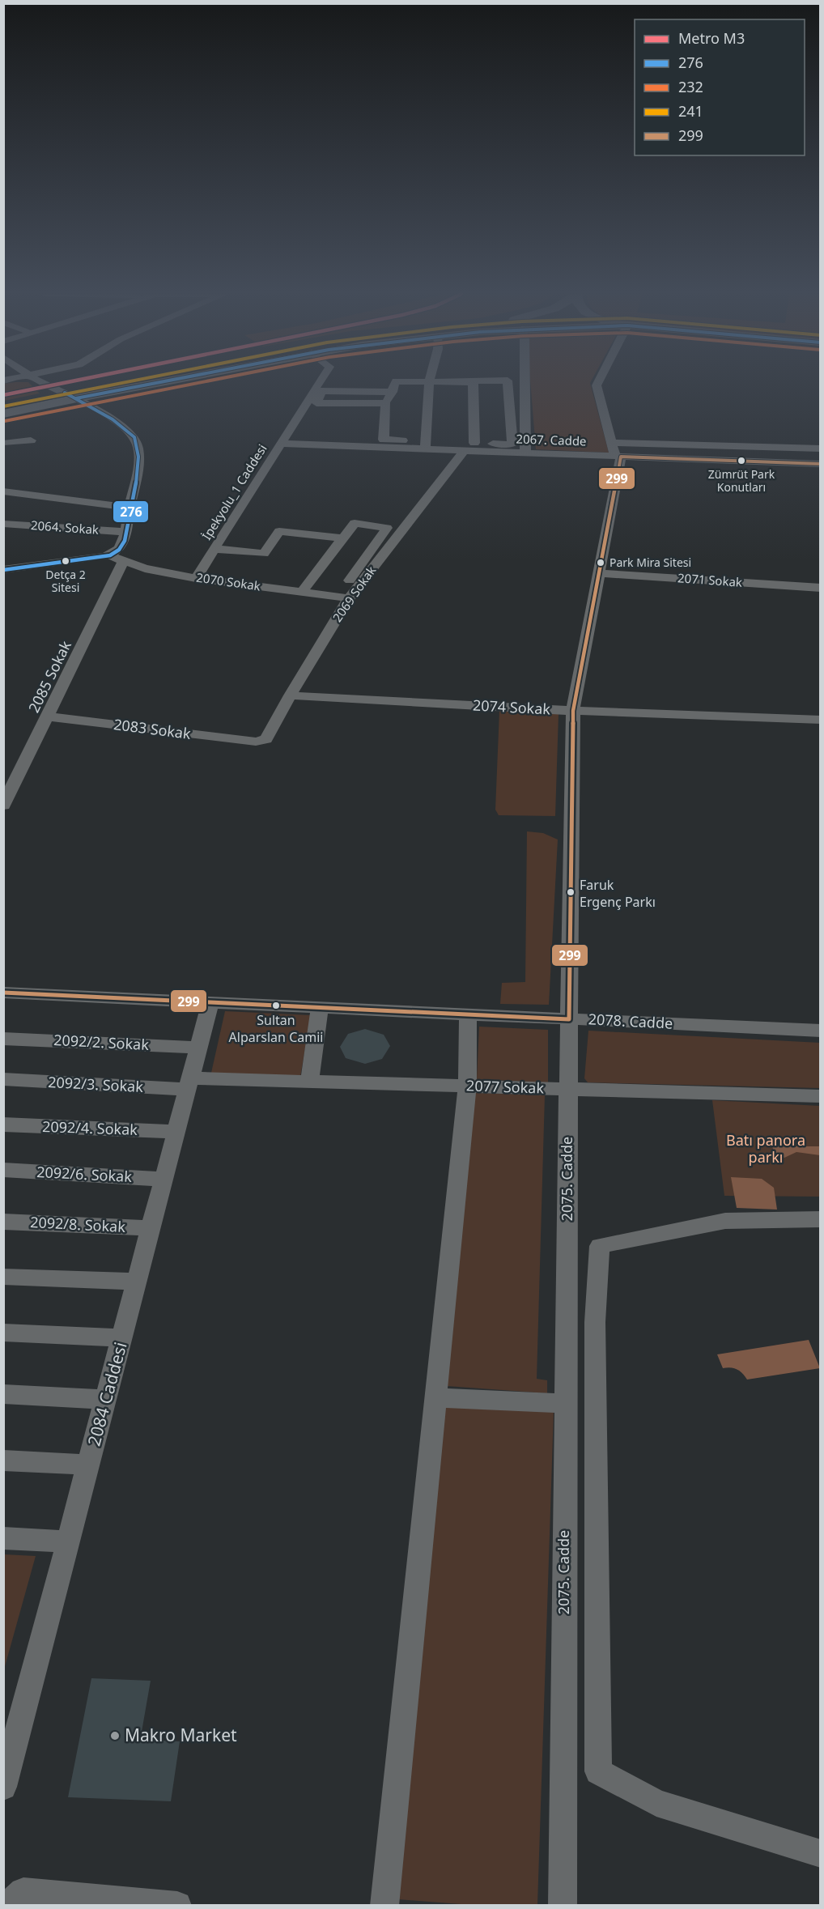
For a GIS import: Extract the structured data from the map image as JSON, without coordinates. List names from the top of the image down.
{
  "streets": {
    "street": [
      "2067. Cadde",
      "İpekyolu_1 Caddesi",
      "2064. Sokak",
      "2071 Sokak",
      "2070 Sokak",
      "2069 Sokak",
      "2085 Sokak",
      "2074 Sokak",
      "2083 Sokak",
      "2078. Cadde",
      "2092/2. Sokak",
      "2092/3. Sokak",
      "2077 Sokak",
      "2092/4. Sokak",
      "2092/6. Sokak",
      "2075. Cadde",
      "2092/8. Sokak",
      "2084 Caddesi"
    ]
  },
  "crossings": [
    ["2067. Cadde", "İpekyolu_1 Caddesi"],
    ["2067. Cadde", "2069 Sokak"],
    ["2067. Cadde", "2075. Cadde"],
    ["İpekyolu_1 Caddesi", "2070 Sokak"],
    ["2071 Sokak", "2075. Cadde"],
    ["2070 Sokak", "2069 Sokak"],
    ["2070 Sokak", "2085 Sokak"],
    ["2069 Sokak", "2074 Sokak"],
    ["2069 Sokak", "2083 Sokak"],
    ["2085 Sokak", "2083 Sokak"],
    ["2074 Sokak", "2075. Cadde"],
    ["2078. Cadde", "2075. Cadde"],
    ["2078. Cadde", "2084 Caddesi"],
    ["2092/2. Sokak", "2084 Caddesi"],
    ["2092/3. Sokak", "2077 Sokak"],
    ["2092/3. Sokak", "2084 Caddesi"],
    ["2077 Sokak", "2075. Cadde"],
    ["2077 Sokak", "2084 Caddesi"],
    ["2092/4. Sokak", "2084 Caddesi"],
    ["2092/6. Sokak", "2084 Caddesi"],
    ["2092/8. Sokak", "2084 Caddesi"]
  ],
  "parks": ["Batı panora parkı"],
  "places": [
    "Zümrüt Park Konutları",
    "Detça 2 Sitesi",
    "Park Mira Sitesi",
    "Faruk Ergenç Parkı",
    "Sultan Alparslan Camii",
    "Makro Market"
  ],
  "lines": [
    "metro line M3",
    "transit line 276",
    "transit line 232",
    "transit line 241",
    "transit line 299"
  ],
  "legend": [
    "Metro M3",
    "276",
    "232",
    "241",
    "299"
  ]
}
